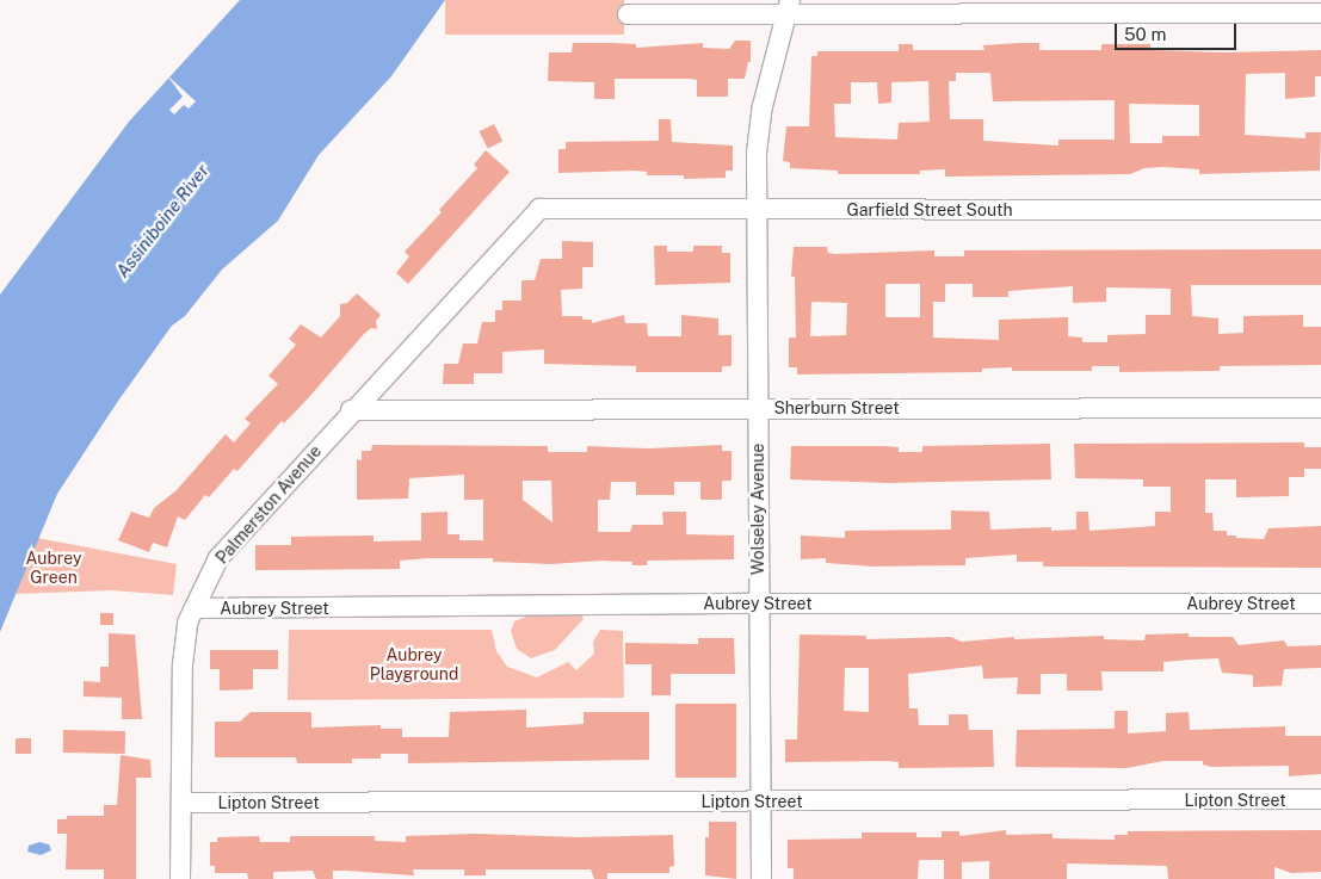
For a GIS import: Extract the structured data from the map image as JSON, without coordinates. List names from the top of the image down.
{
  "streets": {
    "street": [
      "Garfield Street South",
      "Sherburn Street",
      "Palmerston Avenue",
      "Wolseley Avenue",
      "Aubrey Street",
      "Lipton Street"
    ]
  },
  "crossings": [
    ["Garfield Street South", "Palmerston Avenue"],
    ["Garfield Street South", "Wolseley Avenue"],
    ["Sherburn Street", "Palmerston Avenue"],
    ["Sherburn Street", "Wolseley Avenue"],
    ["Palmerston Avenue", "Aubrey Street"],
    ["Palmerston Avenue", "Lipton Street"],
    ["Wolseley Avenue", "Aubrey Street"],
    ["Wolseley Avenue", "Lipton Street"]
  ],
  "water": ["Assiniboine River"],
  "parks": ["Aubrey Green", "Aubrey Playground"],
  "scale_bar": "50 m"
}
